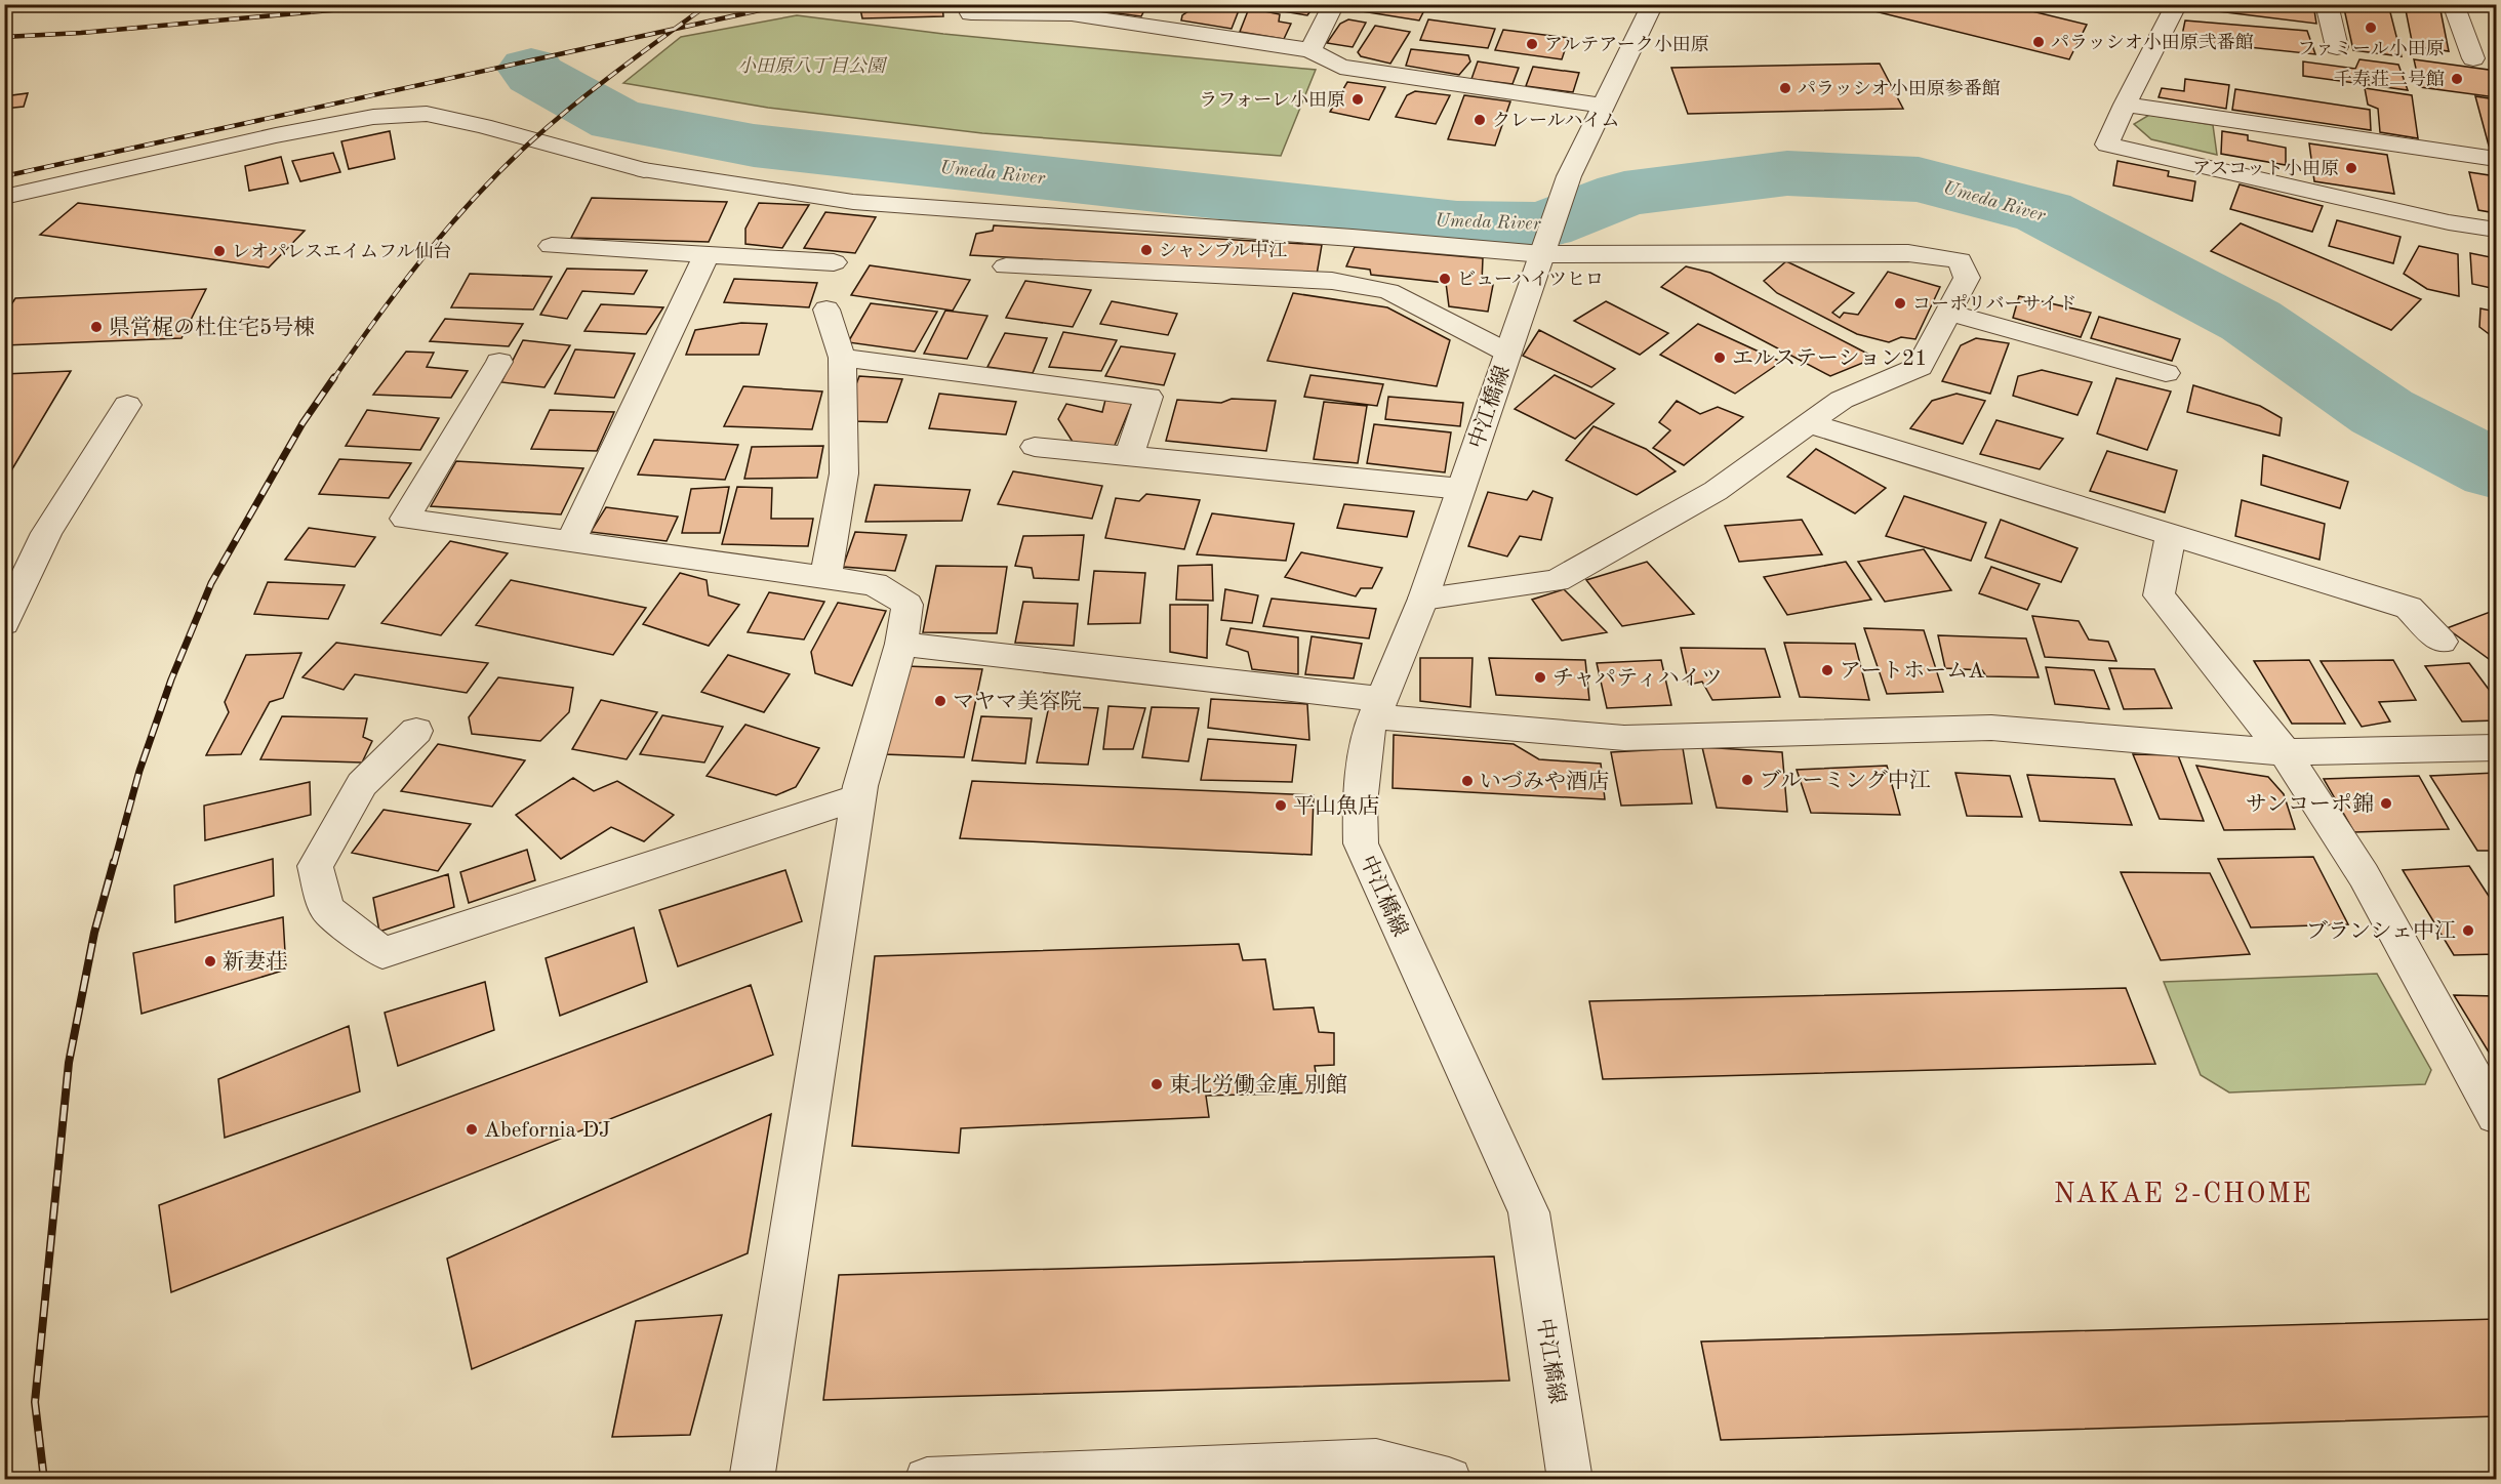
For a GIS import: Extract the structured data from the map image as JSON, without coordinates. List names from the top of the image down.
{
  "streets": {
    "street": ["中江橋線"]
  },
  "districts": ["NAKAE 2-CHOME"],
  "water": ["Umeda River"],
  "parks": ["小田原八丁目公園"],
  "places": [
    "ファミール小田原",
    "パラッシオ小田原弐番館",
    "アルテアーク小田原",
    "千寿荘二号館",
    "パラッシオ小田原参番館",
    "ラフォーレ小田原",
    "クレールハイム",
    "アスコット小田原",
    "シャンブル中江",
    "レオパレスエイムフル仙台",
    "ビューハイツヒロ",
    "コーポリバーサイド",
    "県営梶の杜住宅5号棟",
    "エルステーション21",
    "アートホームA",
    "チャパティハイツ",
    "マヤマ美容院",
    "ブルーミング中江",
    "いづみや酒店",
    "サンコーポ錦",
    "平山魚店",
    "ブランシェ中江",
    "新妻荘",
    "東北労働金庫 別館",
    "Abefornia DJ"
  ]
}
